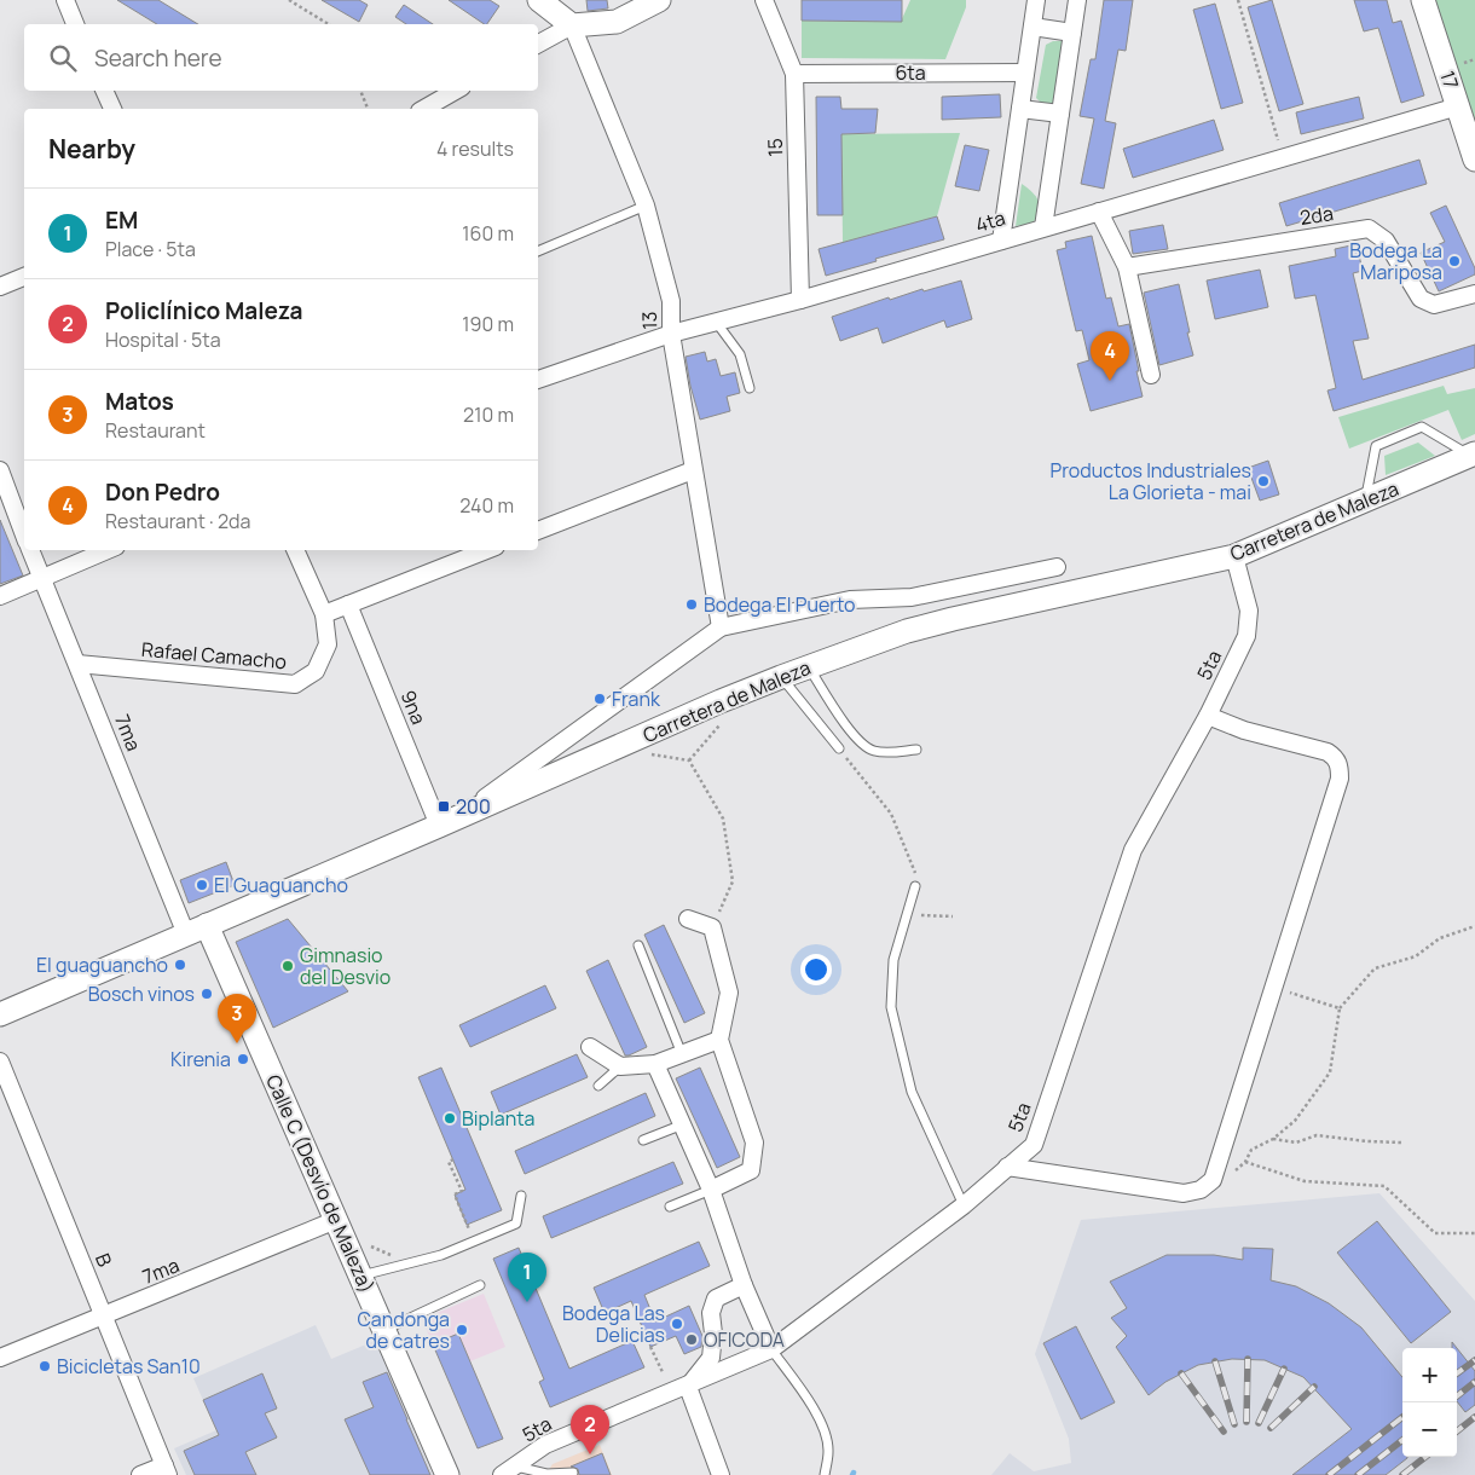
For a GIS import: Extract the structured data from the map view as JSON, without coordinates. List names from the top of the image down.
{
  "streets": {
    "main road": ["17", "Carretera de Maleza", "Calle C (Desvío de Maleza)"],
    "street": [
      "6ta",
      "15",
      "2da",
      "4ta",
      "13",
      "Rafael Camacho",
      "5ta",
      "9na",
      "7ma",
      "B"
    ]
  },
  "crossings": [
    ["6ta", "15"],
    ["17", "4ta"],
    ["15", "4ta"],
    ["4ta", "13"],
    ["Carretera de Maleza", "5ta"],
    ["Carretera de Maleza", "9na"],
    ["Carretera de Maleza", "7ma"],
    ["Carretera de Maleza", "Calle C (Desvío de Maleza)"],
    ["Rafael Camacho", "7ma"],
    ["7ma", "Calle C (Desvío de Maleza)"],
    ["7ma", "B"]
  ],
  "places": {
    "other": [
      "Bodega La Mariposa",
      "Productos Industriales La Glorieta - mai",
      "Bodega El Puerto",
      "Frank",
      "El Guaguancho",
      "El guaguancho",
      "Gimnasio del Desvio",
      "Bosch vinos",
      "Kirenia",
      "Biplanta",
      "Bodega Las Delicias",
      "Candonga de catres",
      "OFICODA",
      "Bicicletas San10"
    ],
    "transit": ["200"]
  },
  "page": {
    "search": "Search here",
    "heading": ["Nearby", "4 results"],
    "list": [
      {
        "mark": "1",
        "name": "EM",
        "note": "Place · 5ta",
        "value": "160 m"
      },
      {
        "mark": "2",
        "name": "Policlínico Maleza",
        "note": "Hospital · 5ta",
        "value": "190 m"
      },
      {
        "mark": "3",
        "name": "Matos",
        "note": "Restaurant",
        "value": "210 m"
      },
      {
        "mark": "4",
        "name": "Don Pedro",
        "note": "Restaurant · 2da",
        "value": "240 m"
      }
    ],
    "pins": [
      "4",
      "3",
      "1",
      "2"
    ],
    "map_buttons": ["+", "−"]
  }
}
